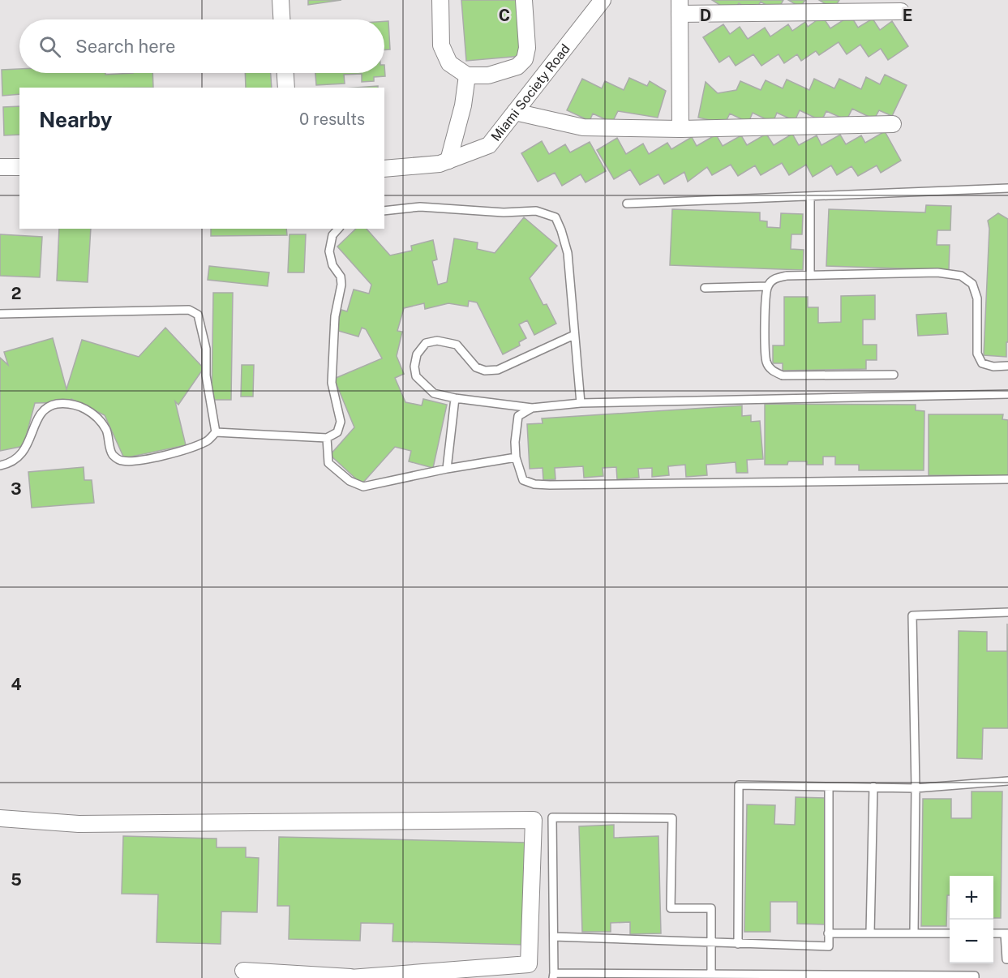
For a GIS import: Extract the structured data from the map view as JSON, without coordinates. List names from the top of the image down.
{
  "streets": {
    "street": ["Miami Society Road"]
  },
  "page": {
    "search": "Search here",
    "heading": ["Nearby", "0 results"],
    "map_buttons": ["+", "−"]
  },
  "grid": {
    "columns": ["C", "D", "E"],
    "rows": [
      "2",
      "3",
      "4",
      "5"
    ]
  }
}
